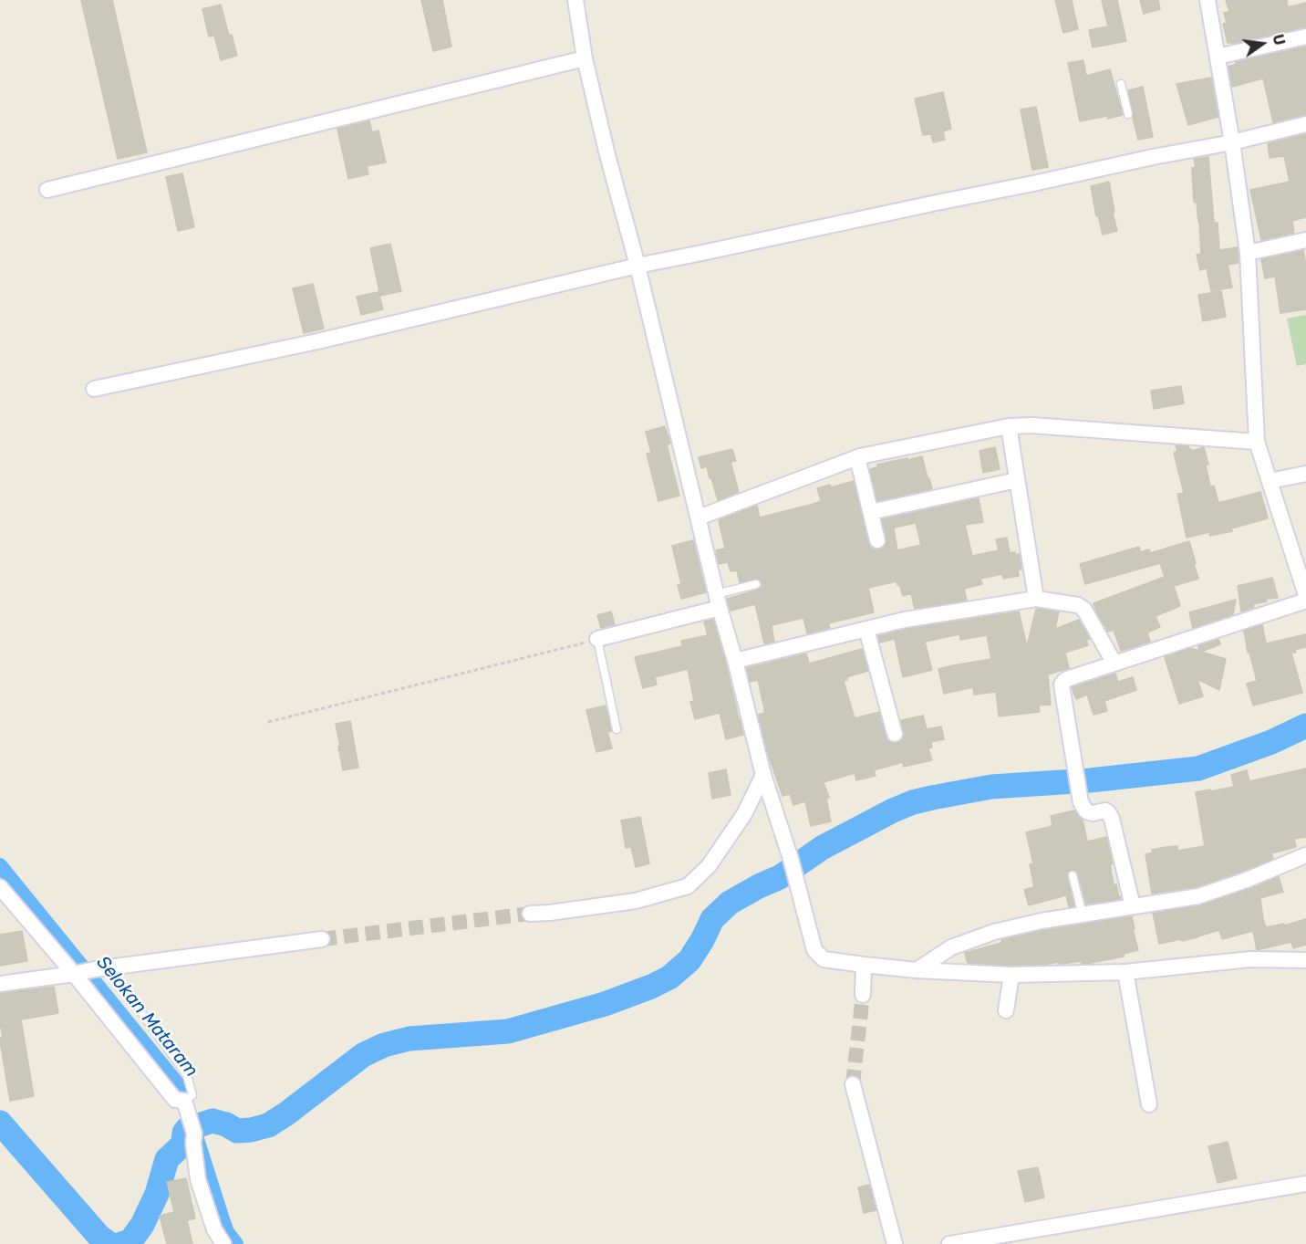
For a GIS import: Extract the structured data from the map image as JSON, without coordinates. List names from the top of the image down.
{
  "water": ["Selokan Mataram"],
  "north": "right"
}
